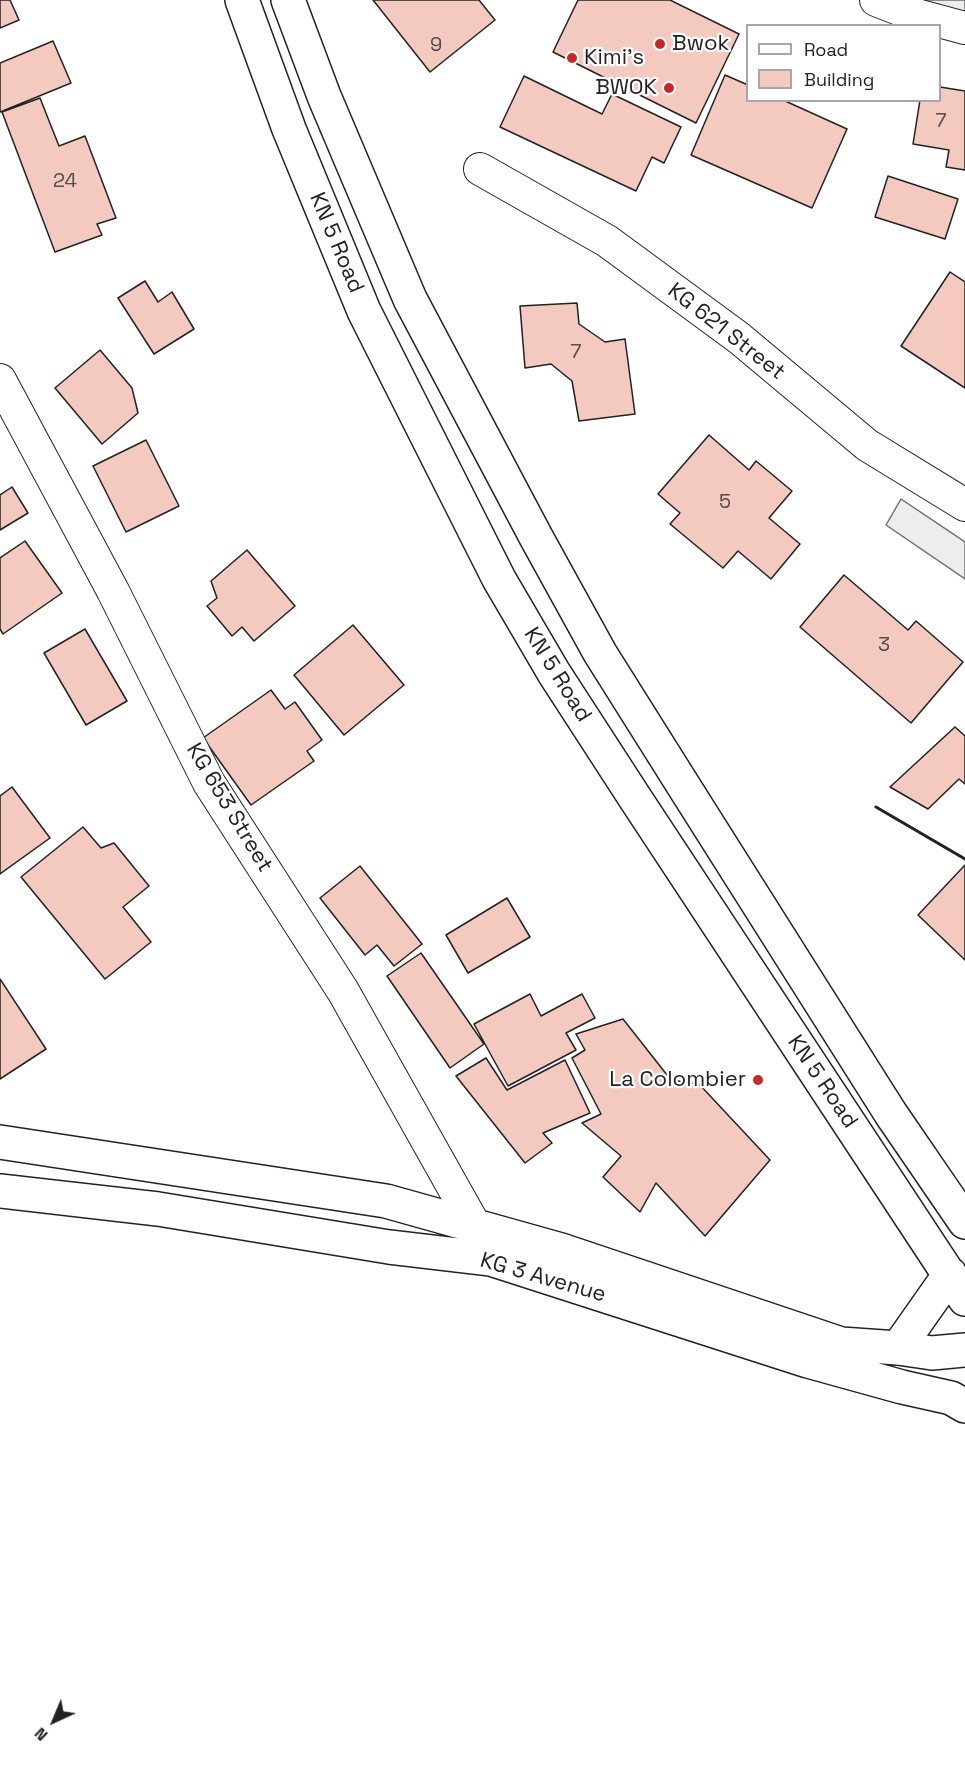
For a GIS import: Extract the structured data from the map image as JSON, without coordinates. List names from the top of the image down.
{
  "streets": {
    "main road": ["KN 5 Road", "KG 3 Avenue"],
    "street": ["KG 621 Street", "KG 653 Street"]
  },
  "crossings": [
    ["KG 653 Street", "KG 3 Avenue"]
  ],
  "places": [
    "Bwok",
    "Kimi's",
    "BWOK",
    "La Colombier"
  ],
  "house_numbers": [
    "9",
    "7",
    "24",
    "7",
    "5",
    "3"
  ],
  "legend": ["Road", "Building"],
  "north": "bottom left"
}
